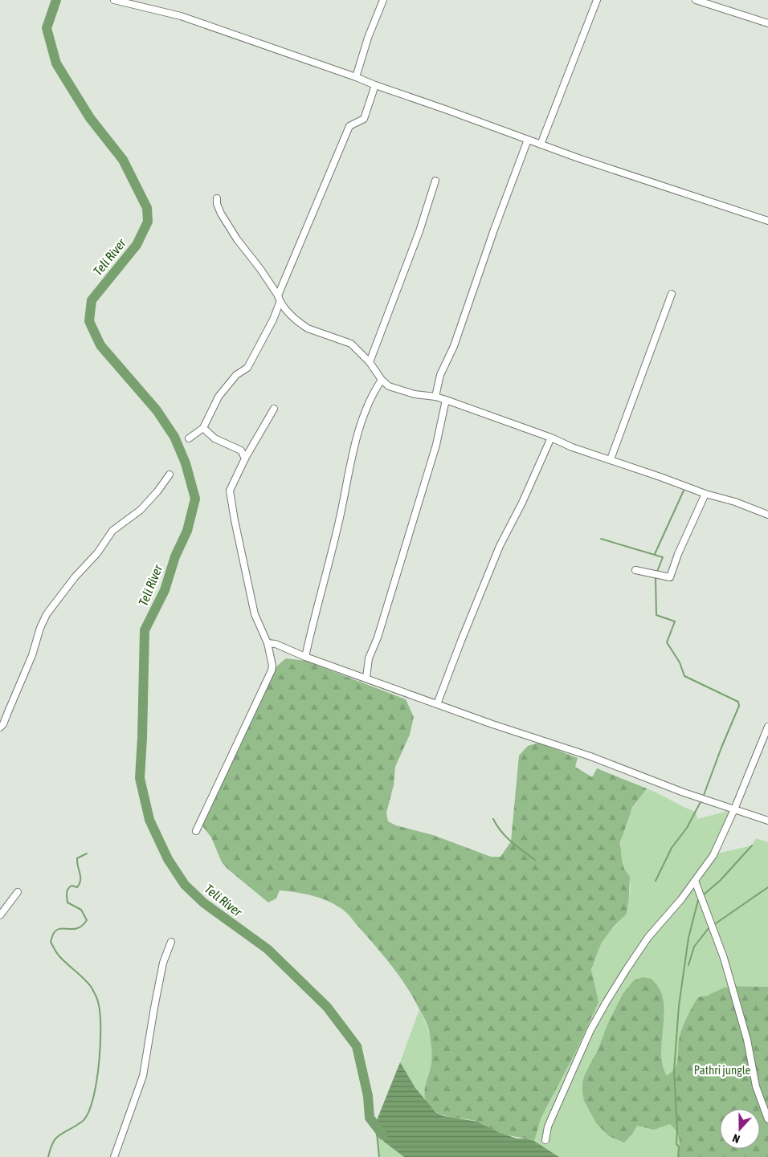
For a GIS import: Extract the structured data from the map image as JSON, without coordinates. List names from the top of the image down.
{
  "water": ["Teli River"],
  "parks": ["Pathri jungle"],
  "north": "bottom"
}
